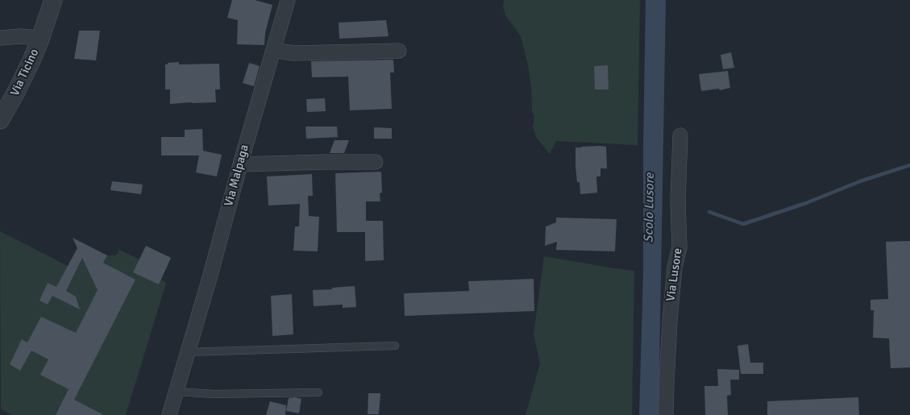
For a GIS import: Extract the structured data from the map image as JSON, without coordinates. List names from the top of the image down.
{
  "streets": {
    "street": ["Via Ticino", "Via Malpaga", "Via Lusore"]
  },
  "water": ["Scolo Lusore"]
}
